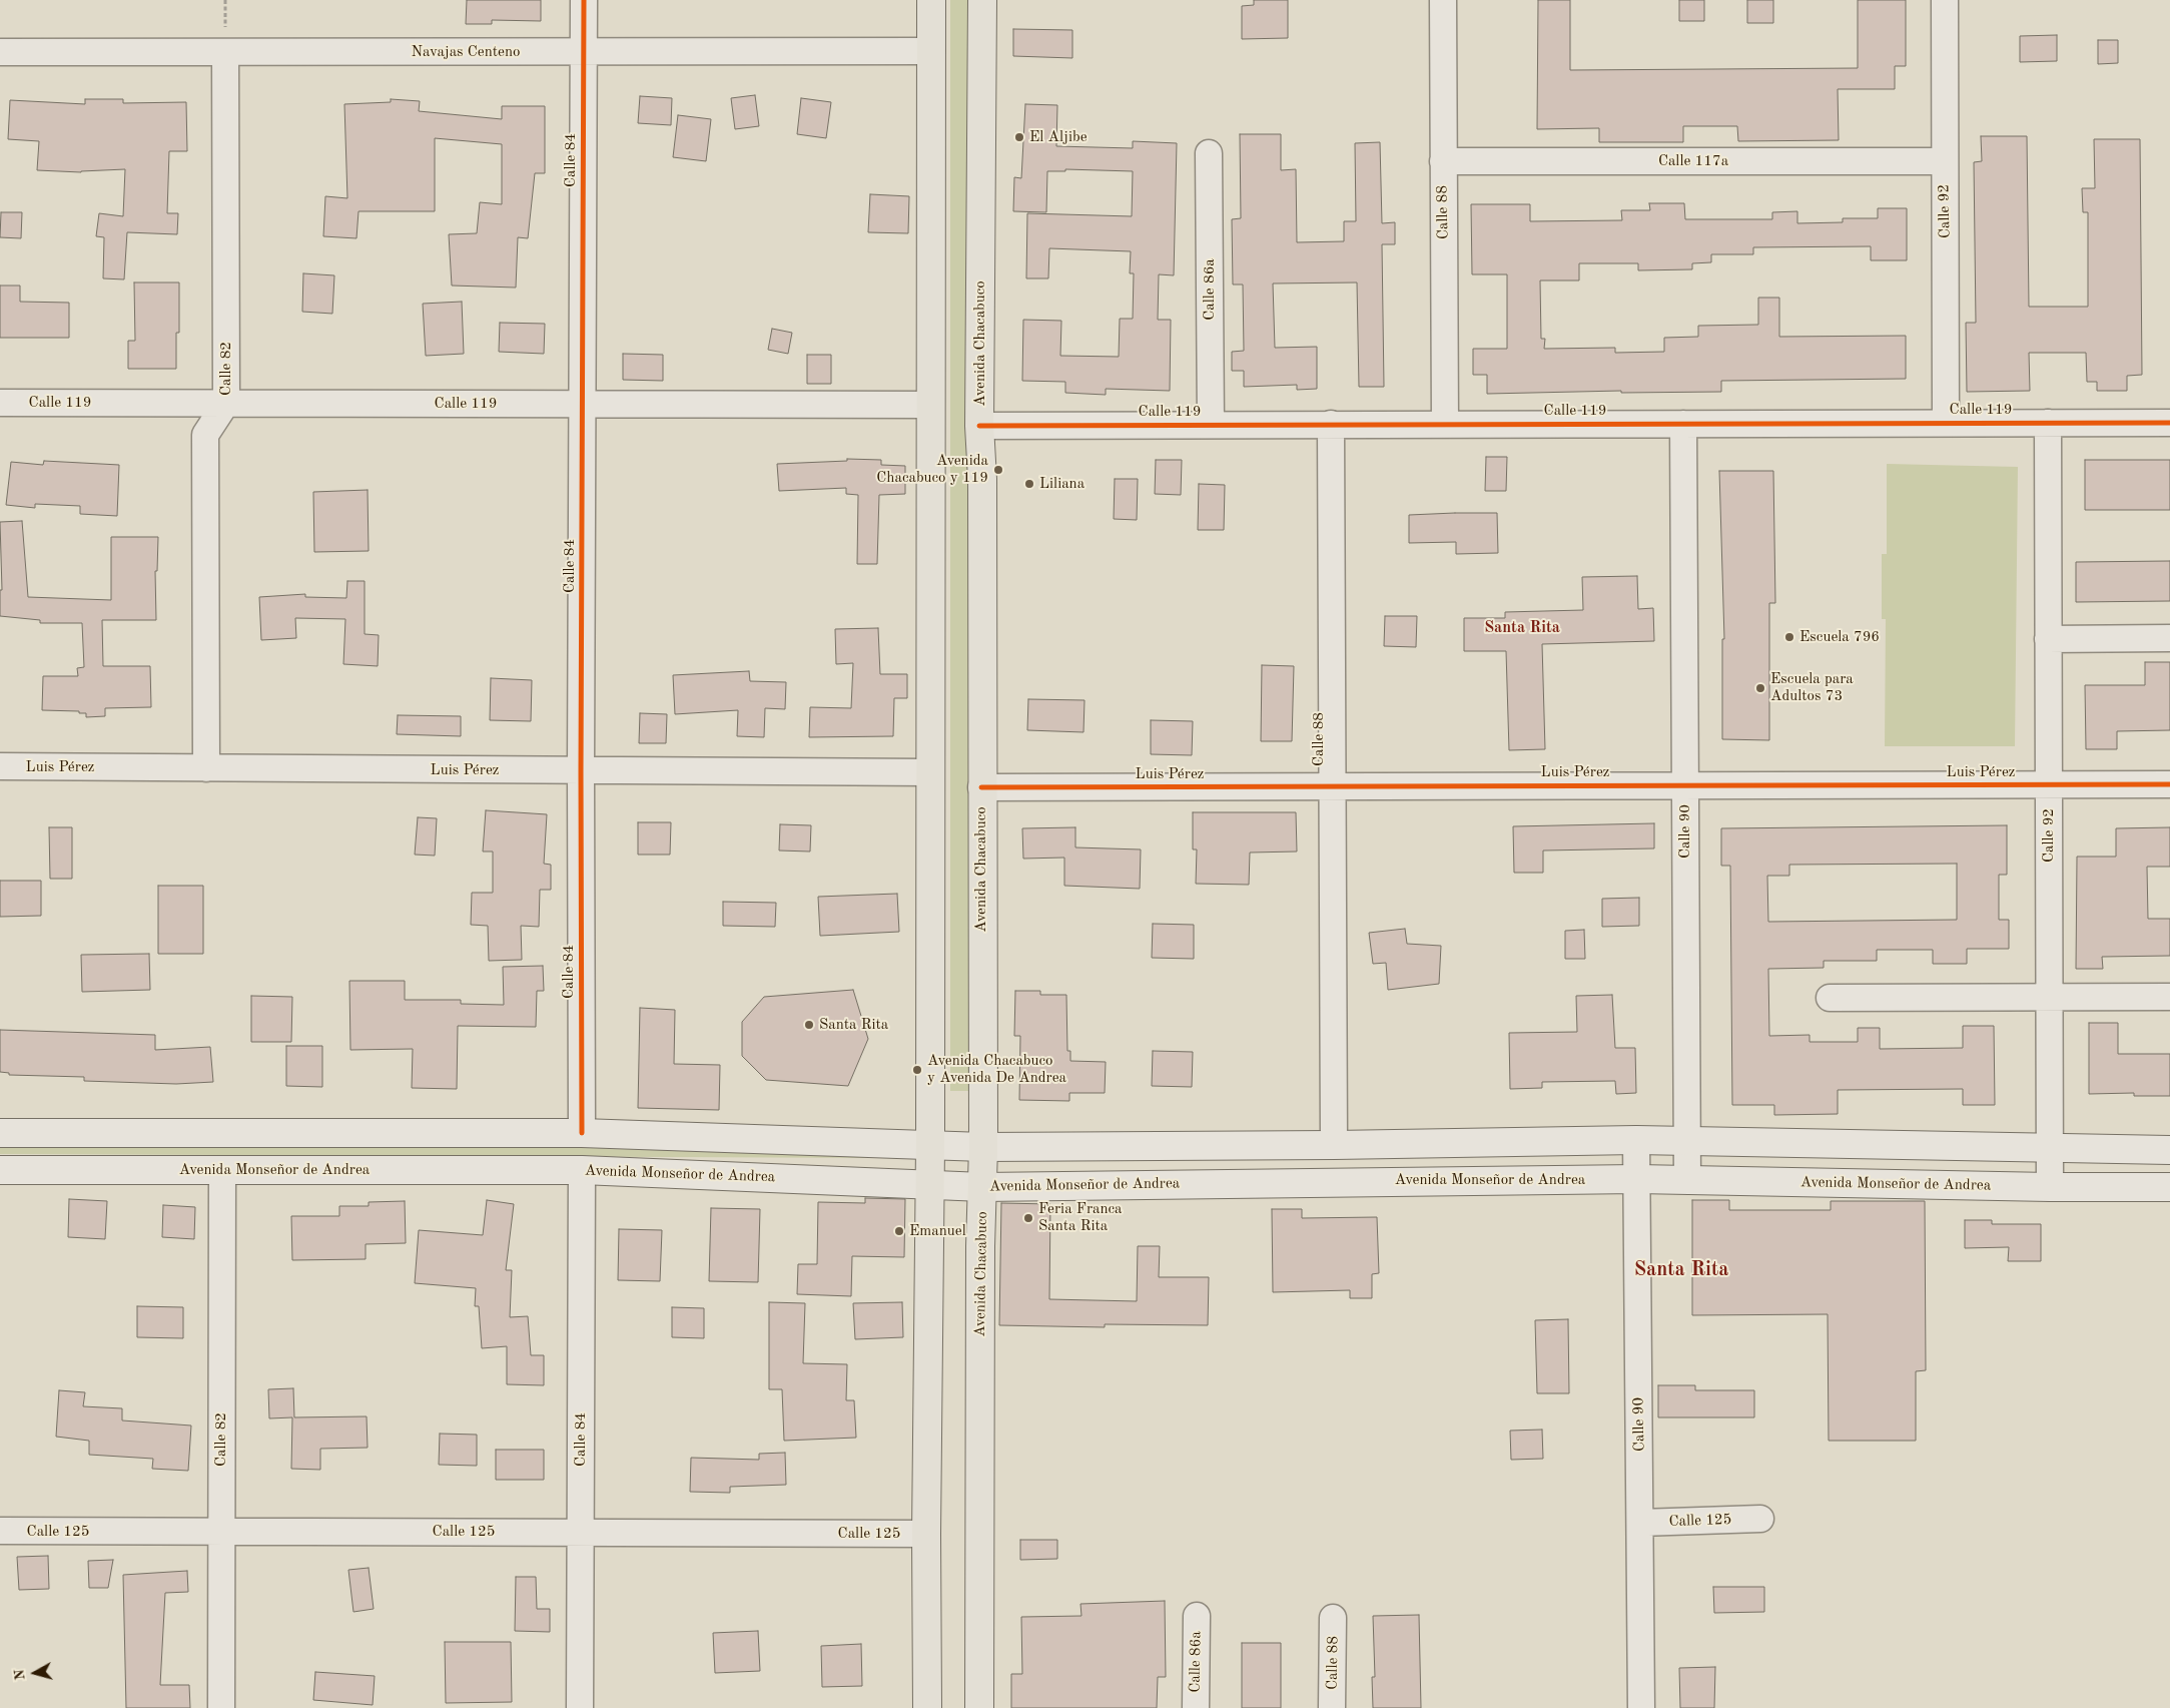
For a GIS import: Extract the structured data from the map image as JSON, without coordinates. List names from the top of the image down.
{
  "streets": {
    "main road": ["Avenida Chacabuco", "Avenida Monseñor de Andrea"],
    "street": [
      "Navajas Centeno",
      "Calle 84",
      "Calle 117a",
      "Calle 92",
      "Calle 88",
      "Calle 86a",
      "Calle 82",
      "Calle 119",
      "Luis Pérez",
      "Calle 90",
      "Calle 125"
    ]
  },
  "crossings": [
    ["Navajas Centeno", "Calle 84"],
    ["Navajas Centeno", "Calle 82"],
    ["Calle 84", "Calle 119"],
    ["Calle 84", "Luis Pérez"],
    ["Calle 84", "Avenida Monseñor de Andrea"],
    ["Calle 84", "Calle 125"],
    ["Calle 117a", "Calle 92"],
    ["Calle 117a", "Calle 88"],
    ["Calle 92", "Calle 119"],
    ["Calle 92", "Luis Pérez"],
    ["Calle 92", "Avenida Monseñor de Andrea"],
    ["Calle 88", "Calle 119"],
    ["Calle 88", "Luis Pérez"],
    ["Calle 86a", "Calle 119"],
    ["Avenida Chacabuco", "Calle 119"],
    ["Avenida Chacabuco", "Luis Pérez"],
    ["Avenida Chacabuco", "Avenida Monseñor de Andrea"],
    ["Calle 82", "Calle 119"],
    ["Calle 82", "Luis Pérez"],
    ["Calle 82", "Avenida Monseñor de Andrea"],
    ["Calle 82", "Calle 125"],
    ["Calle 119", "Calle 90"],
    ["Luis Pérez", "Calle 90"],
    ["Calle 90", "Avenida Monseñor de Andrea"],
    ["Calle 90", "Calle 125"]
  ],
  "districts": ["Santa Rita", "Santa Rita"],
  "places": [
    "El Aljibe",
    "Avenida Chacabuco y 119",
    "Liliana",
    "Escuela 796",
    "Escuela para Adultos 73",
    "Santa Rita",
    "Avenida Chacabuco y Avenida De Andrea",
    "Feria Franca Santa Rita",
    "Emanuel"
  ],
  "north": "left"
}
